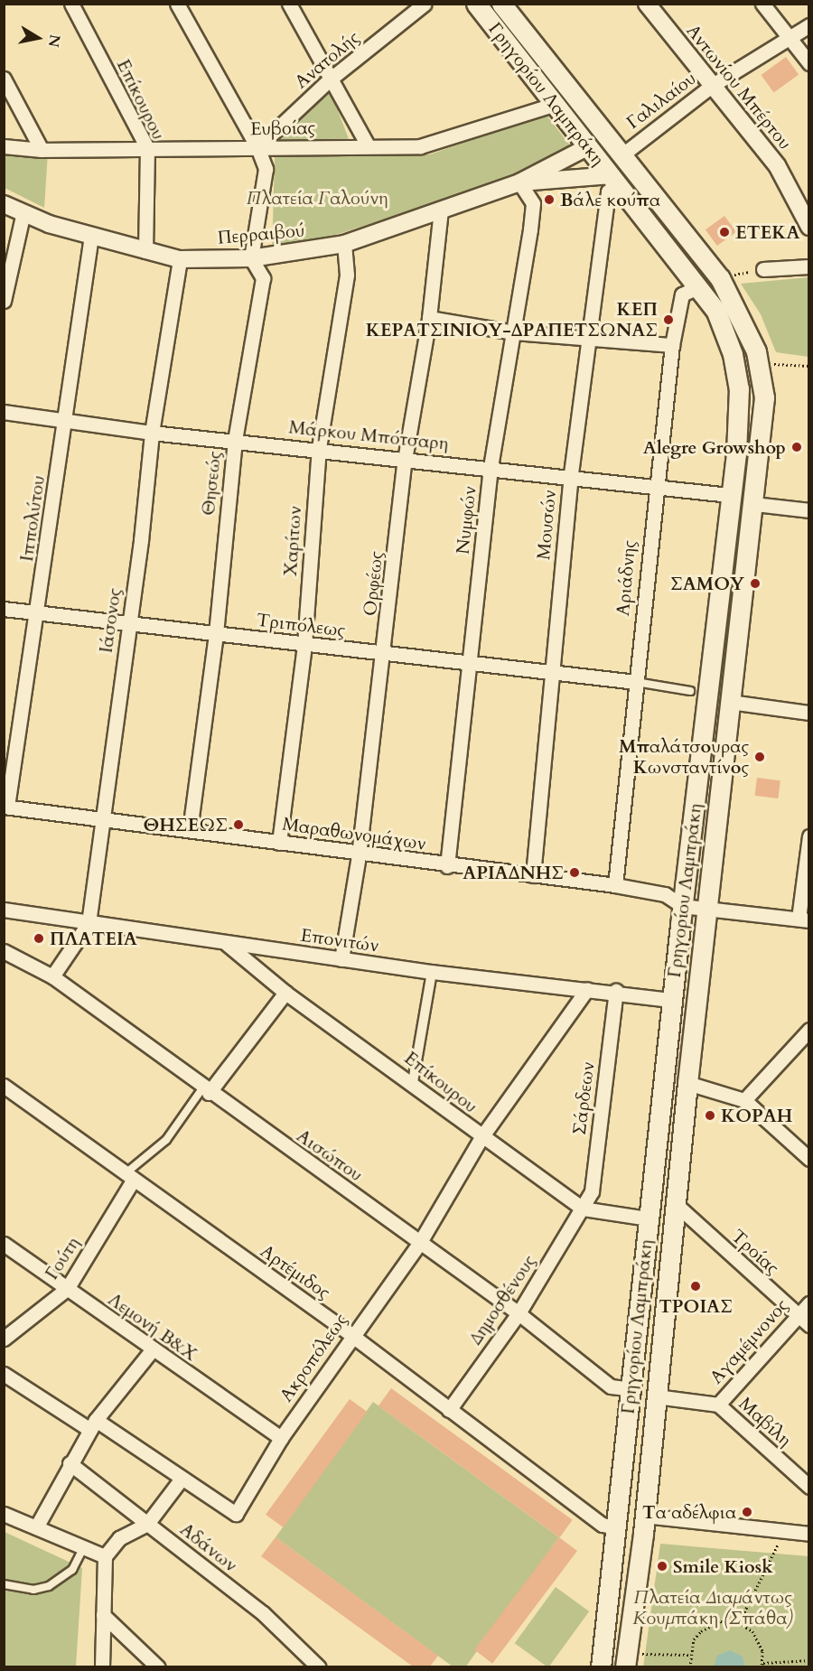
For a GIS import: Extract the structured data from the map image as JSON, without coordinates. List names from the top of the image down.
{
  "streets": {
    "main road": ["Γρηγορίου Λαμπράκη"],
    "street": [
      "Ανατολής",
      "Αντωνίου Μπέρτου",
      "Επίκουρου",
      "Γαλιλαίου",
      "Ευβοίας",
      "Περραιβού",
      "Μάρκου Μπότσαρη",
      "Θησεώς",
      "Ιππολύτου",
      "Νυμφών",
      "Μουσών",
      "Χαρίτων",
      "Αριάδνης",
      "Ορφέως",
      "Ιάσονος",
      "Τριπόλεως",
      "Μαραθωνομάχων",
      "Επονιτών",
      "Σάρδεων",
      "Αισώπου",
      "Τροίας",
      "Γούτη",
      "Αρτέμιδος",
      "Δημοσθένους",
      "Λεμονή Β&Χ",
      "Αγαμέμνονος",
      "Ακροπόλεως",
      "Μαβίλη",
      "Αδάνων"
    ]
  },
  "crossings": [
    ["Ανατολής", "Ευβοίας"],
    ["Αντωνίου Μπέρτου", "Γαλιλαίου"],
    ["Γρηγορίου Λαμπράκη", "Επίκουρου"],
    ["Γρηγορίου Λαμπράκη", "Γαλιλαίου"],
    ["Γρηγορίου Λαμπράκη", "Ευβοίας"],
    ["Γρηγορίου Λαμπράκη", "Περραιβού"],
    ["Γρηγορίου Λαμπράκη", "Μάρκου Μπότσαρη"],
    ["Γρηγορίου Λαμπράκη", "Μουσών"],
    ["Γρηγορίου Λαμπράκη", "Αριάδνης"],
    ["Γρηγορίου Λαμπράκη", "Μαραθωνομάχων"],
    ["Γρηγορίου Λαμπράκη", "Επονιτών"],
    ["Γρηγορίου Λαμπράκη", "Αισώπου"],
    ["Γρηγορίου Λαμπράκη", "Τροίας"],
    ["Γρηγορίου Λαμπράκη", "Αρτέμιδος"],
    ["Γρηγορίου Λαμπράκη", "Μαβίλη"],
    ["Επίκουρου", "Ευβοίας"],
    ["Επίκουρου", "Περραιβού"],
    ["Επίκουρου", "Επονιτών"],
    ["Επίκουρου", "Σάρδεων"],
    ["Επίκουρου", "Γούτη"],
    ["Επίκουρου", "Δημοσθένους"],
    ["Επίκουρου", "Ακροπόλεως"],
    ["Περραιβού", "Θησεώς"],
    ["Περραιβού", "Ιππολύτου"],
    ["Περραιβού", "Νυμφών"],
    ["Περραιβού", "Μουσών"],
    ["Περραιβού", "Χαρίτων"],
    ["Περραιβού", "Ορφέως"],
    ["Περραιβού", "Ιάσονος"],
    ["Μάρκου Μπότσαρη", "Θησεώς"],
    ["Μάρκου Μπότσαρη", "Ιππολύτου"],
    ["Μάρκου Μπότσαρη", "Νυμφών"],
    ["Μάρκου Μπότσαρη", "Μουσών"],
    ["Μάρκου Μπότσαρη", "Χαρίτων"],
    ["Μάρκου Μπότσαρη", "Αριάδνης"],
    ["Μάρκου Μπότσαρη", "Ορφέως"],
    ["Μάρκου Μπότσαρη", "Ιάσονος"],
    ["Θησεώς", "Τριπόλεως"],
    ["Θησεώς", "Μαραθωνομάχων"],
    ["Ιππολύτου", "Τριπόλεως"],
    ["Ιππολύτου", "Μαραθωνομάχων"],
    ["Νυμφών", "Τριπόλεως"],
    ["Νυμφών", "Μαραθωνομάχων"],
    ["Μουσών", "Τριπόλεως"],
    ["Μουσών", "Μαραθωνομάχων"],
    ["Χαρίτων", "Τριπόλεως"],
    ["Χαρίτων", "Μαραθωνομάχων"],
    ["Αριάδνης", "Τριπόλεως"],
    ["Αριάδνης", "Μαραθωνομάχων"],
    ["Ορφέως", "Τριπόλεως"],
    ["Ορφέως", "Μαραθωνομάχων"],
    ["Ορφέως", "Επονιτών"],
    ["Ιάσονος", "Τριπόλεως"],
    ["Ιάσονος", "Μαραθωνομάχων"],
    ["Ιάσονος", "Επονιτών"],
    ["Ιάσονος", "Αισώπου"],
    ["Επονιτών", "Σάρδεων"],
    ["Επονιτών", "Ακροπόλεως"],
    ["Σάρδεων", "Δημοσθένους"],
    ["Αισώπου", "Γούτη"],
    ["Αισώπου", "Δημοσθένους"],
    ["Αισώπου", "Ακροπόλεως"],
    ["Τροίας", "Αγαμέμνονος"],
    ["Γούτη", "Αρτέμιδος"],
    ["Γούτη", "Λεμονή Β&Χ"],
    ["Αρτέμιδος", "Δημοσθένους"],
    ["Αρτέμιδος", "Ακροπόλεως"],
    ["Λεμονή Β&Χ", "Ακροπόλεως"],
    ["Αγαμέμνονος", "Μαβίλη"]
  ],
  "parks": ["Πλατεία Γαλούνη", "Πλατεία Διαμάντως Κουμπάκη (Σπάθα)"],
  "places": [
    "Βάλε κούπα",
    "ΕΤΕΚΑ",
    "ΚΕΠ ΚΕΡΑΤΣΙΝΙΟΥ-ΔΡΑΠΕΤΣΩΝΑΣ",
    "Alegre Growshop",
    "ΣΑΜΟΥ",
    "Μπαλάτσουρας Κωνσταντίνος",
    "ΘΗΣΕΩΣ",
    "ΑΡΙΑΔΝΗΣ",
    "ΠΛΑΤΕΙΑ",
    "ΚΟΡΑΗ",
    "ΤΡΟΙΑΣ",
    "Τα αδέλφια",
    "Smile Kiosk"
  ],
  "north": "right"
}
